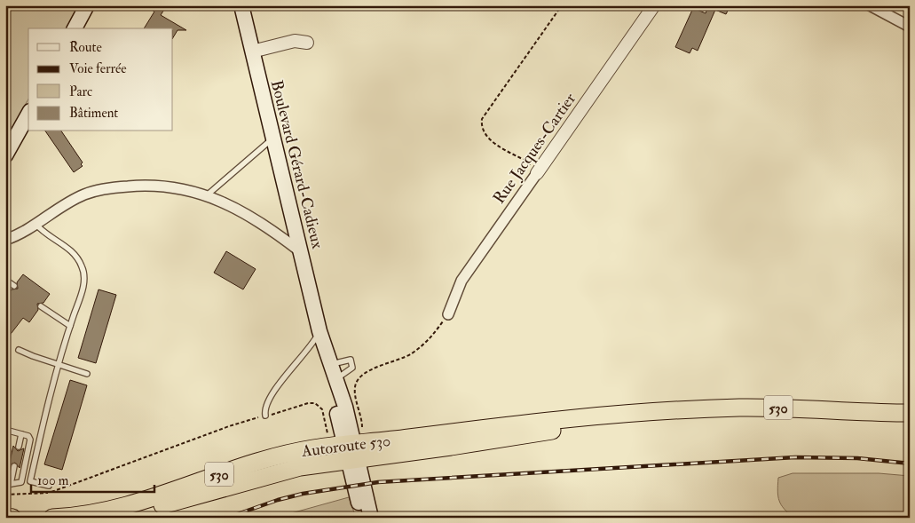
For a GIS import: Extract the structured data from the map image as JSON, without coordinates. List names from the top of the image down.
{
  "streets": {
    "highway": ["530", "Autoroute 530"],
    "main road": ["Boulevard Gérard-Cadieux"],
    "street": ["Rue Jacques-Cartier"]
  },
  "crossings": [
    ["Boulevard Gérard-Cadieux", "Autoroute 530"]
  ],
  "legend": [
    "Route",
    "Voie ferrée",
    "Parc",
    "Bâtiment"
  ],
  "scale_bar": "100 m"
}
